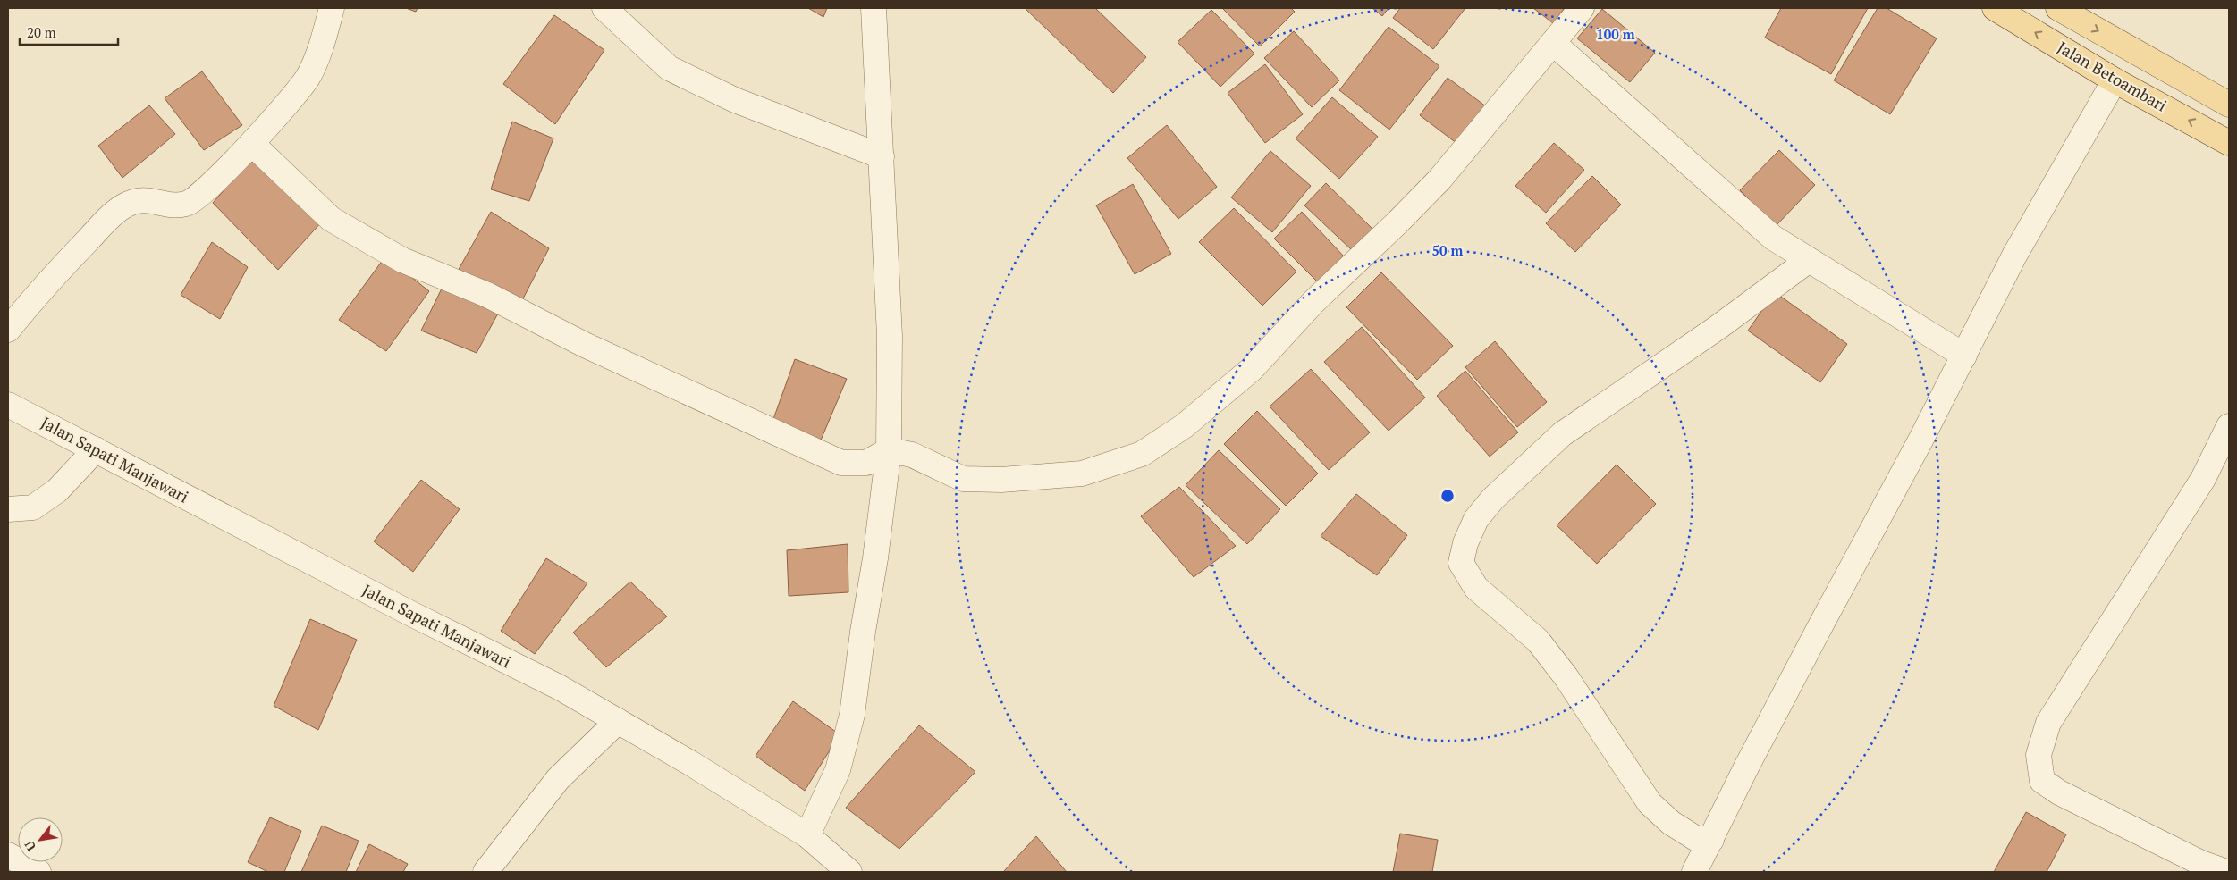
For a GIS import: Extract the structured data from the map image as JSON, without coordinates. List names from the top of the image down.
{
  "streets": {
    "main road": ["Jalan Betoambari"],
    "street": ["Jalan Sapati Manjawari"]
  },
  "scale_bar": "20 m",
  "north": "bottom left",
  "rings": ["100 m", "50 m"]
}
